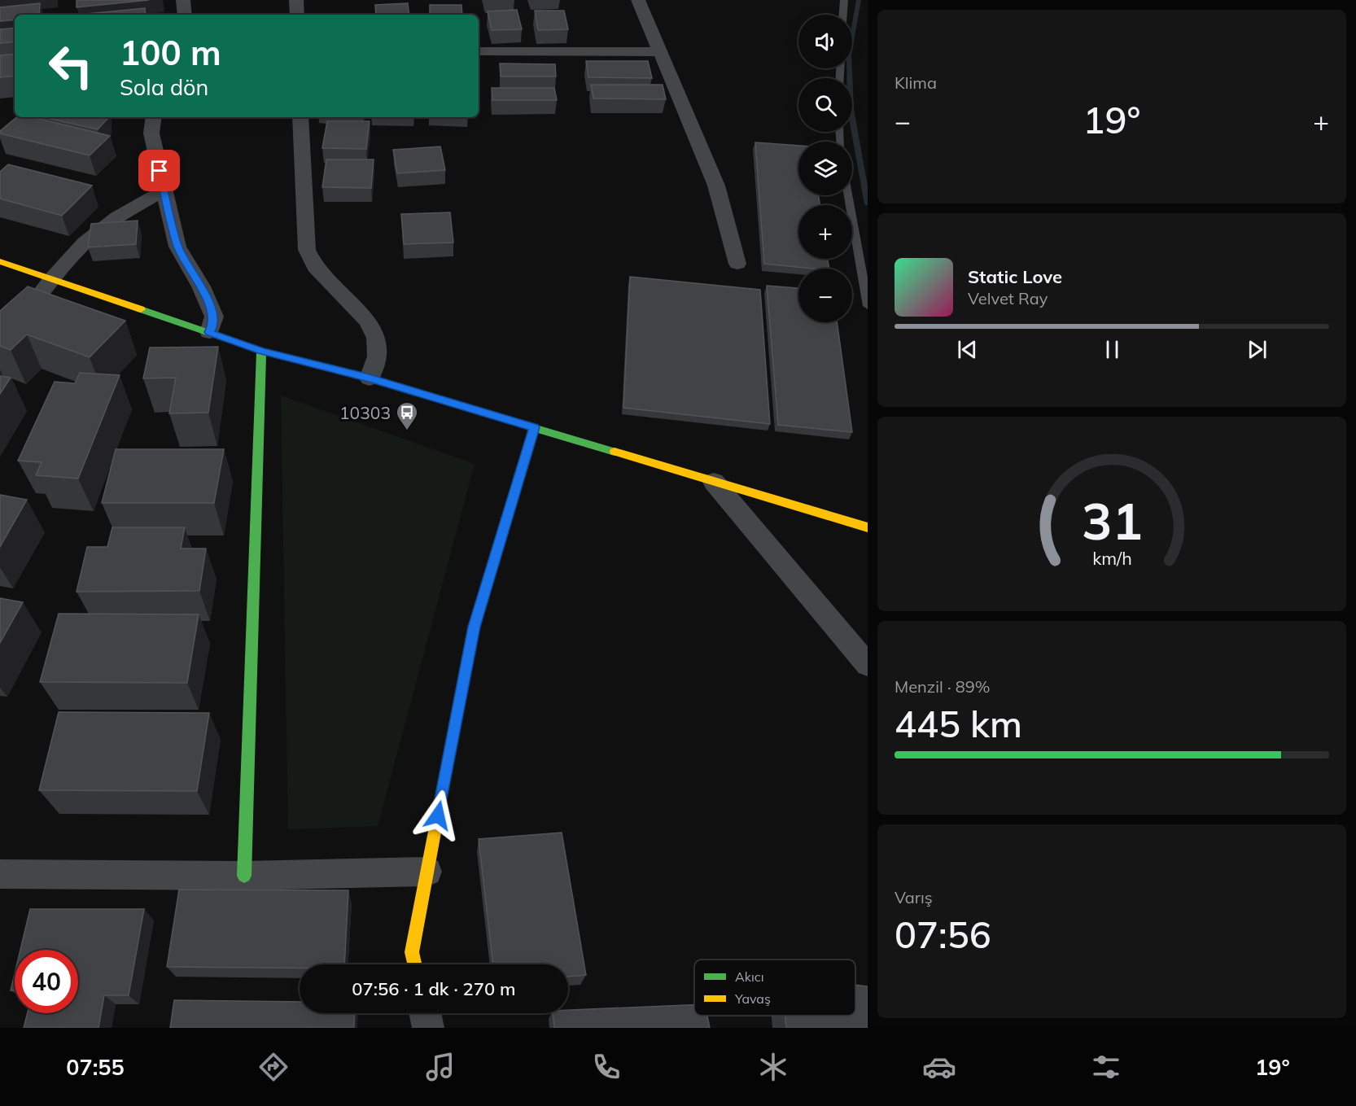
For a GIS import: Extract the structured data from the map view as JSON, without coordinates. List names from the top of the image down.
{
  "places": {
    "bus stop": ["10303"]
  },
  "legend": ["Akıcı", "Yavaş"],
  "page": {
    "tile": [
      "Klima",
      ["Menzil · 89%", "445 km"],
      ["Varış", "07:56"]
    ],
    "map_buttons": ["+", "−"],
    "turn": ["100 m", "Sola dön"],
    "heat": ["−", "19°", "+"],
    "song": ["Static Love", "Velvet Ray"],
    "limit": "40",
    "trip": "07:56 · 1 dk · 270 m",
    "tabs": ["07:55", "19°"],
    "gauge": ["31", "km/h"]
  }
}
